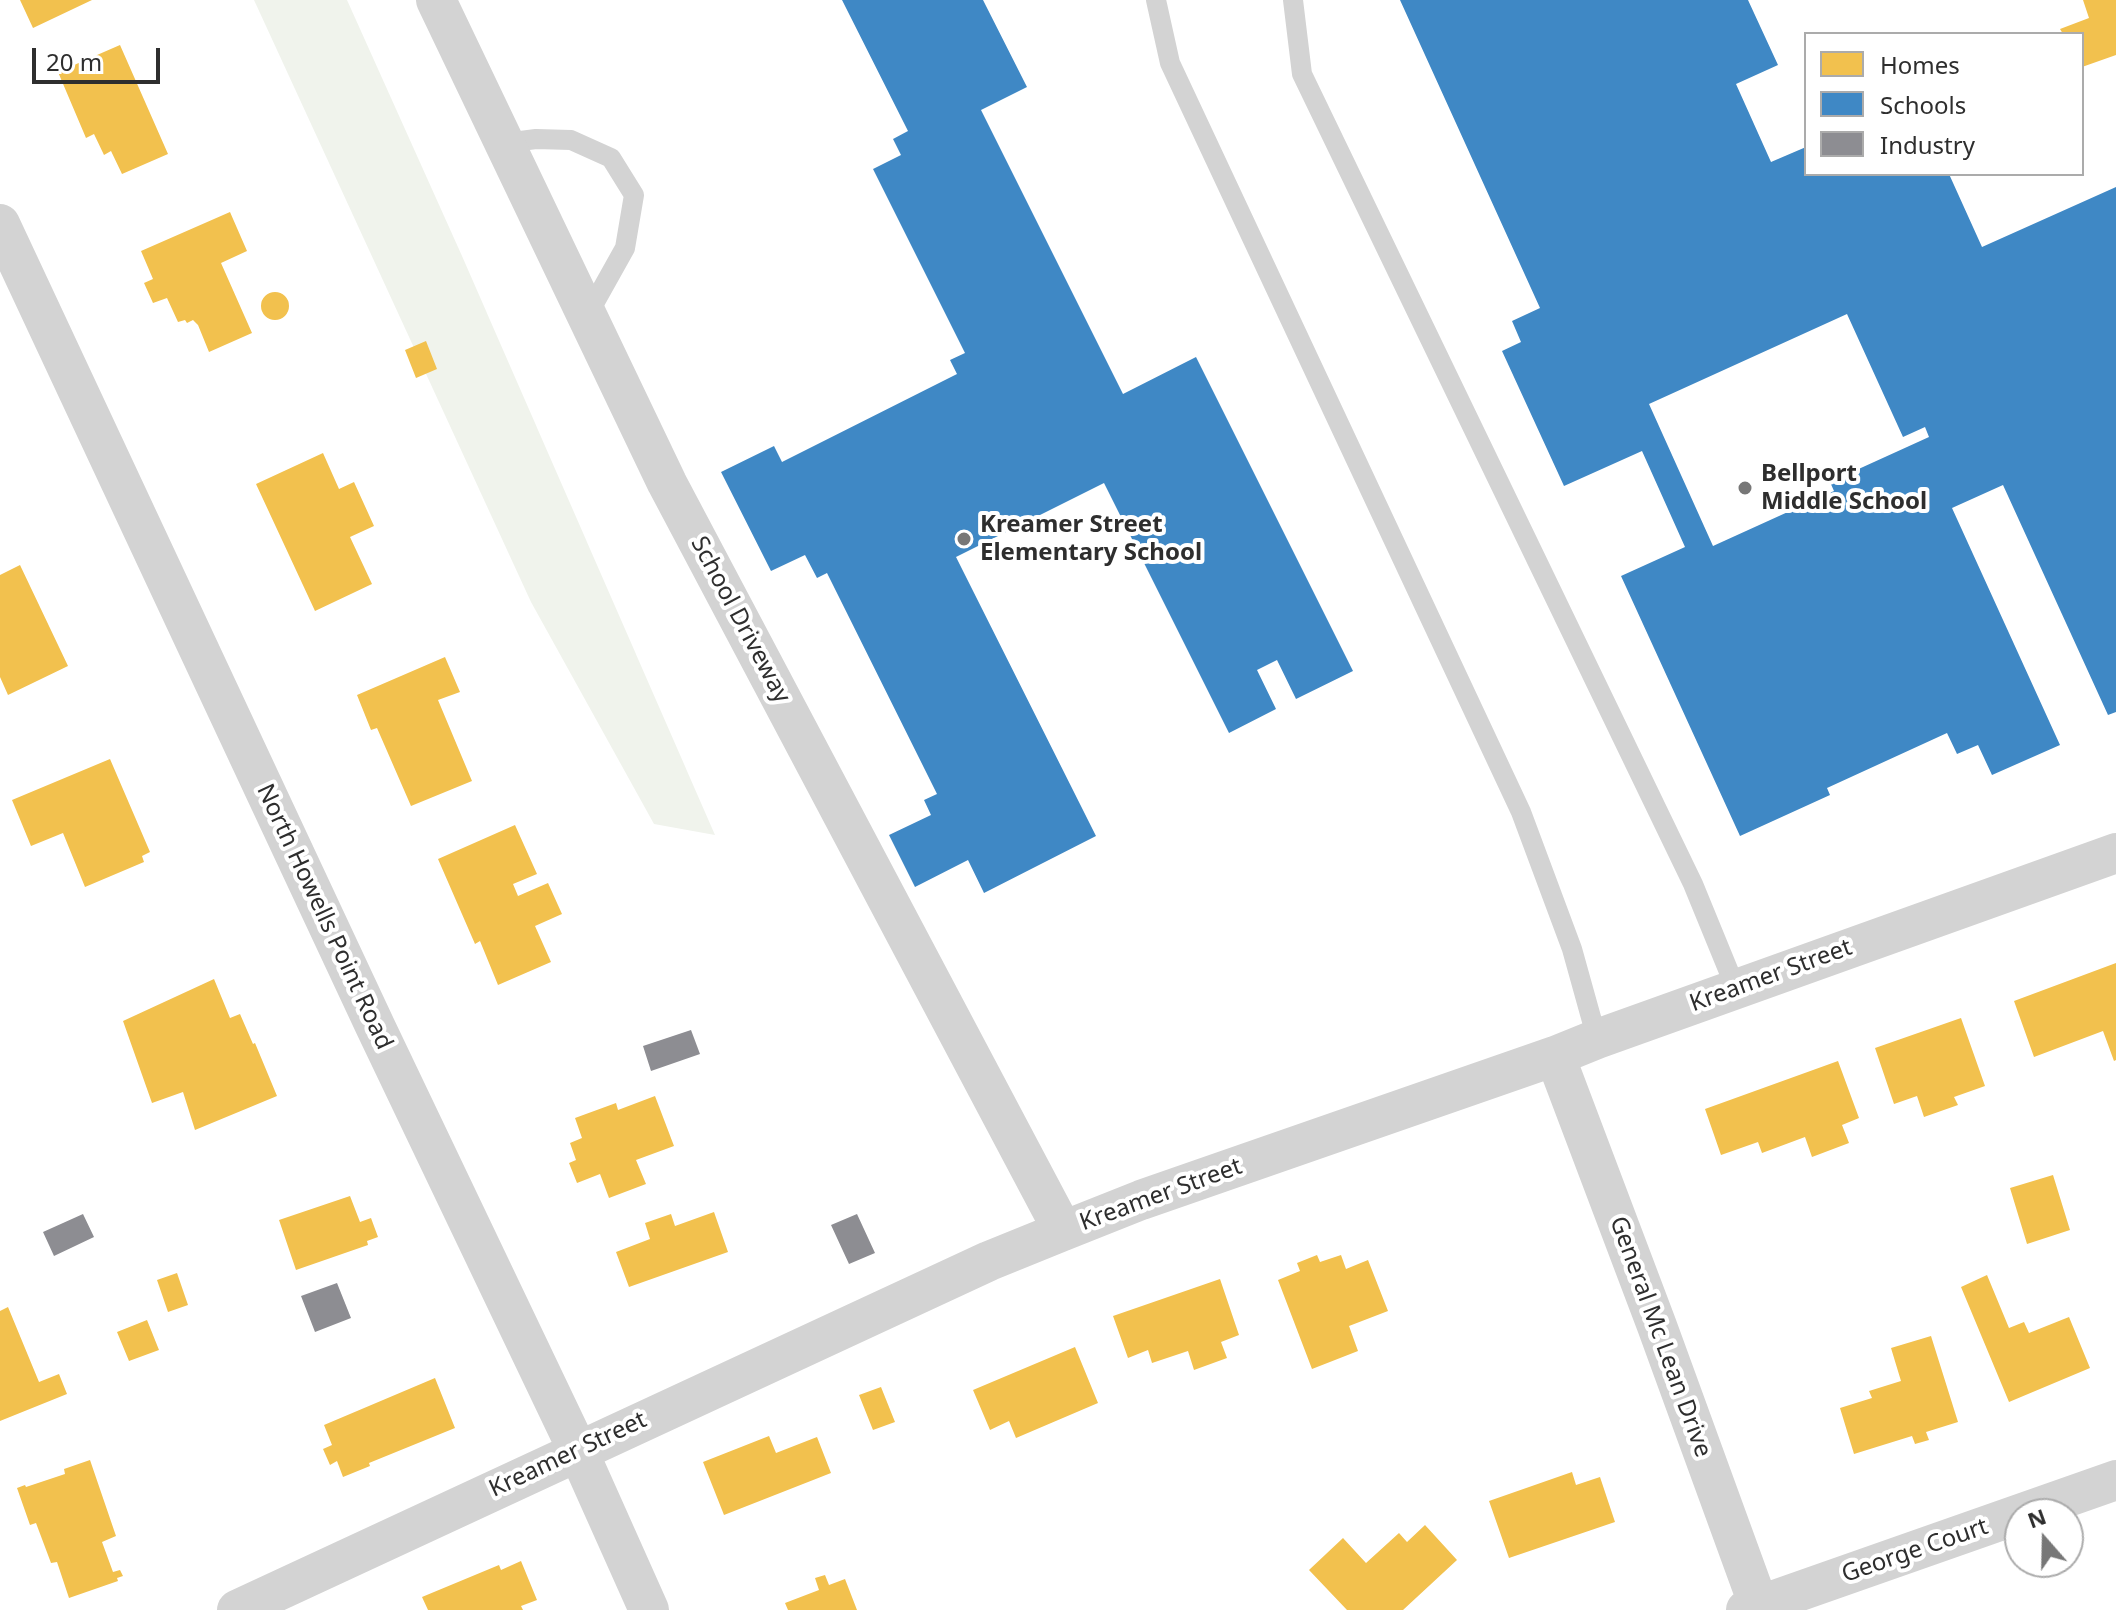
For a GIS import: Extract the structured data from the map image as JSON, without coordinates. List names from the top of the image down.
{
  "streets": {
    "street": [
      "School Driveway",
      "North Howells Point Road",
      "Kreamer Street",
      "General Mc Lean Drive",
      "George Court"
    ]
  },
  "crossings": [
    ["School Driveway", "Kreamer Street"],
    ["North Howells Point Road", "Kreamer Street"],
    ["Kreamer Street", "General Mc Lean Drive"],
    ["General Mc Lean Drive", "George Court"]
  ],
  "places": ["Bellport Middle School", "Kreamer Street Elementary School"],
  "legend": ["Homes", "Schools", "Industry"],
  "scale_bar": "20 m",
  "north": "top"
}
